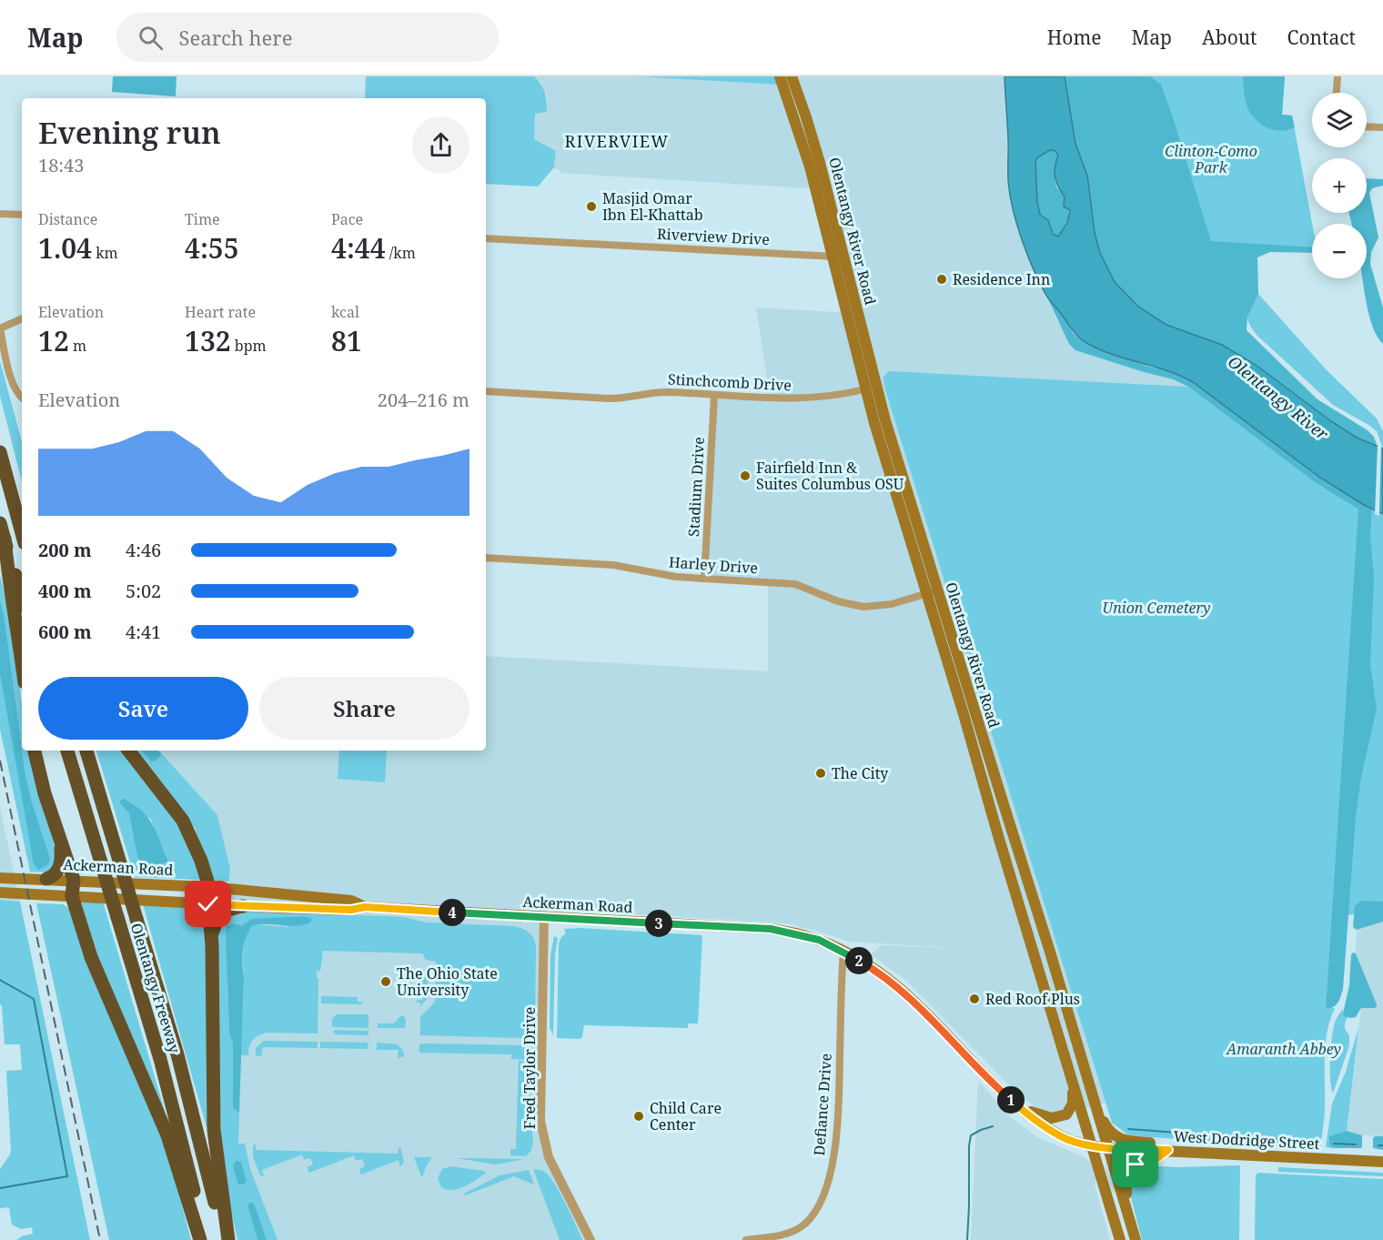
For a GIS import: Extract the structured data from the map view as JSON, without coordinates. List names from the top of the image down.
{
  "streets": {
    "highway": ["Olentangy Freeway"],
    "main road": ["Olentangy River Road", "Ackerman Road", "West Dodridge Street"],
    "street": [
      "Riverview Drive",
      "Stinchcomb Drive",
      "Stadium Drive",
      "Harley Drive",
      "Fred Taylor Drive",
      "Defiance Drive"
    ]
  },
  "crossings": [
    ["Olentangy River Road", "Riverview Drive"],
    ["Olentangy River Road", "Stinchcomb Drive"],
    ["Olentangy River Road", "Harley Drive"],
    ["Olentangy River Road", "Ackerman Road"],
    ["Olentangy River Road", "West Dodridge Street"],
    ["Stinchcomb Drive", "Stadium Drive"],
    ["Stadium Drive", "Harley Drive"],
    ["Ackerman Road", "Fred Taylor Drive"],
    ["Ackerman Road", "Defiance Drive"],
    ["Ackerman Road", "West Dodridge Street"]
  ],
  "districts": ["RIVERVIEW"],
  "water": ["Olentangy River"],
  "parks": ["Clinton-Como Park", "Union Cemetery", "Amaranth Abbey"],
  "places": [
    "Masjid Omar Ibn El-Khattab",
    "Residence Inn",
    "Fairfield Inn & Suites Columbus OSU",
    "The City",
    "The Ohio State University",
    "Red Roof Plus",
    "Child Care Center"
  ],
  "page": {
    "header": "Map",
    "search": "Search here",
    "nav": [
      "Home",
      "Map",
      "About",
      "Contact"
    ],
    "map_buttons": ["+", "−"],
    "heading": ["Evening run", "18:43"],
    "stats": [
      ["Distance", "1.04 km"],
      ["Time", "4:55"],
      ["Pace", "4:44 /km"],
      ["Elevation", "12 m"],
      ["Heart rate", "132 bpm"],
      ["kcal", "81"]
    ],
    "chart": ["Elevation", "204–216 m"],
    "list": [
      {
        "name": "200 m",
        "note": "4:46"
      },
      {
        "name": "400 m",
        "note": "5:02"
      },
      {
        "name": "600 m",
        "note": "4:41"
      }
    ],
    "buttons": ["Save", "Share"],
    "pins": [
      "4",
      "3",
      "2",
      "1"
    ]
  }
}
